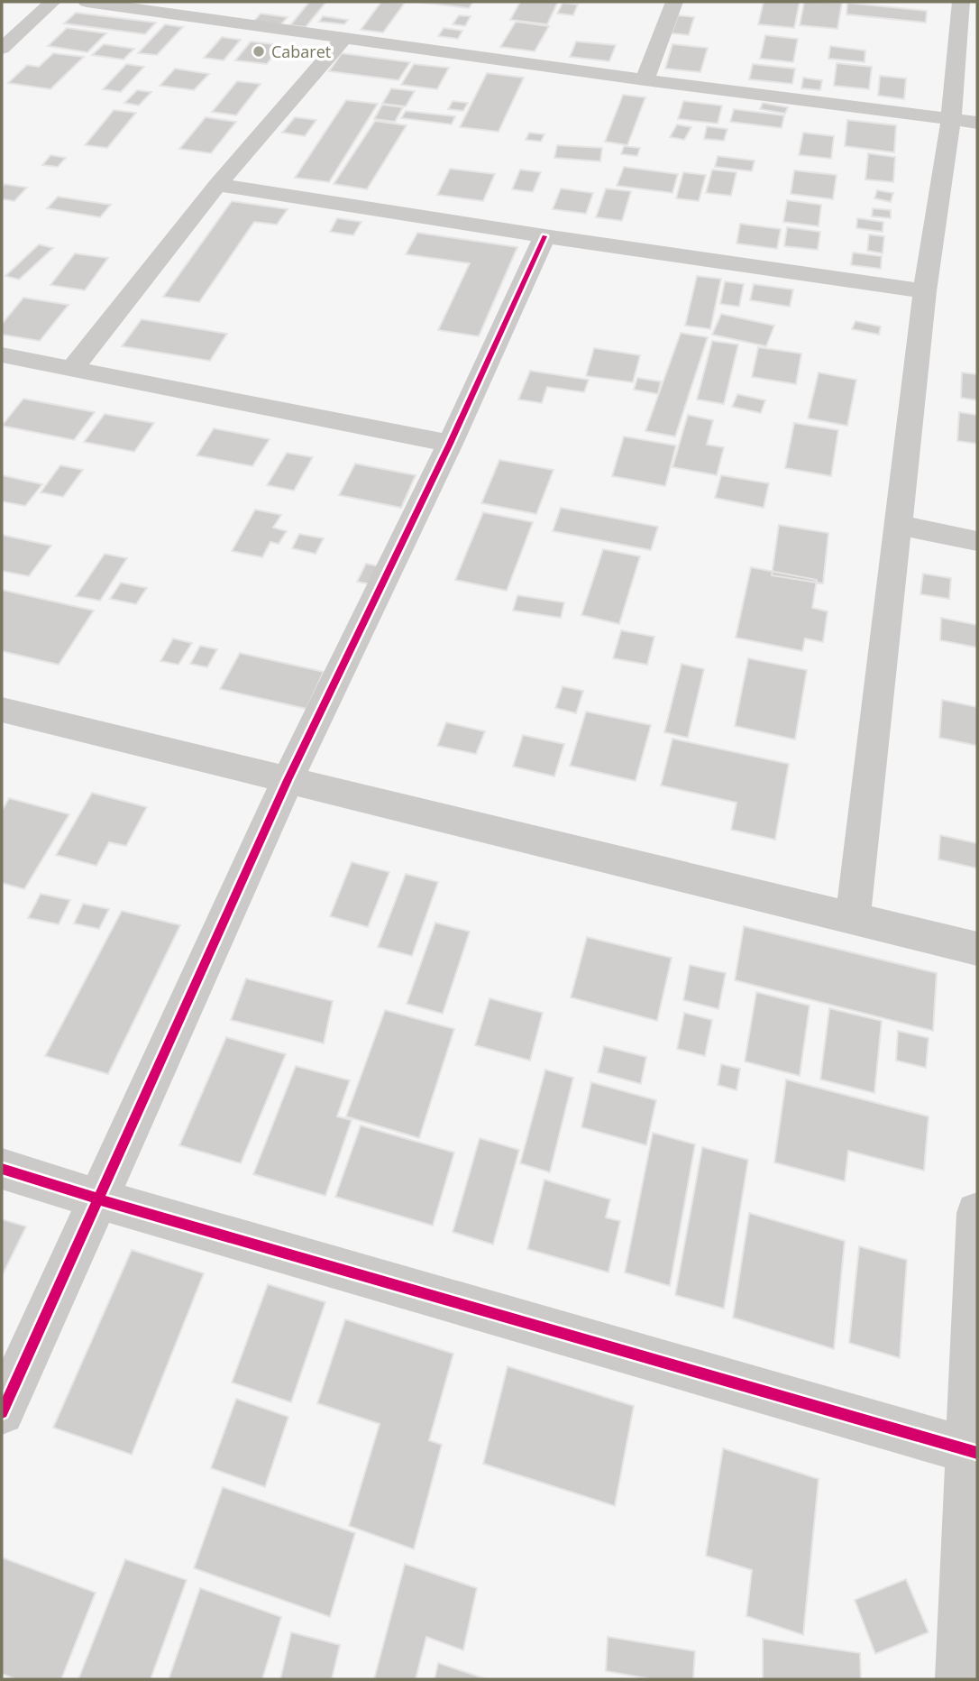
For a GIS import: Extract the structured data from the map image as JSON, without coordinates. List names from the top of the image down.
{
  "places": ["Cabaret"]
}
